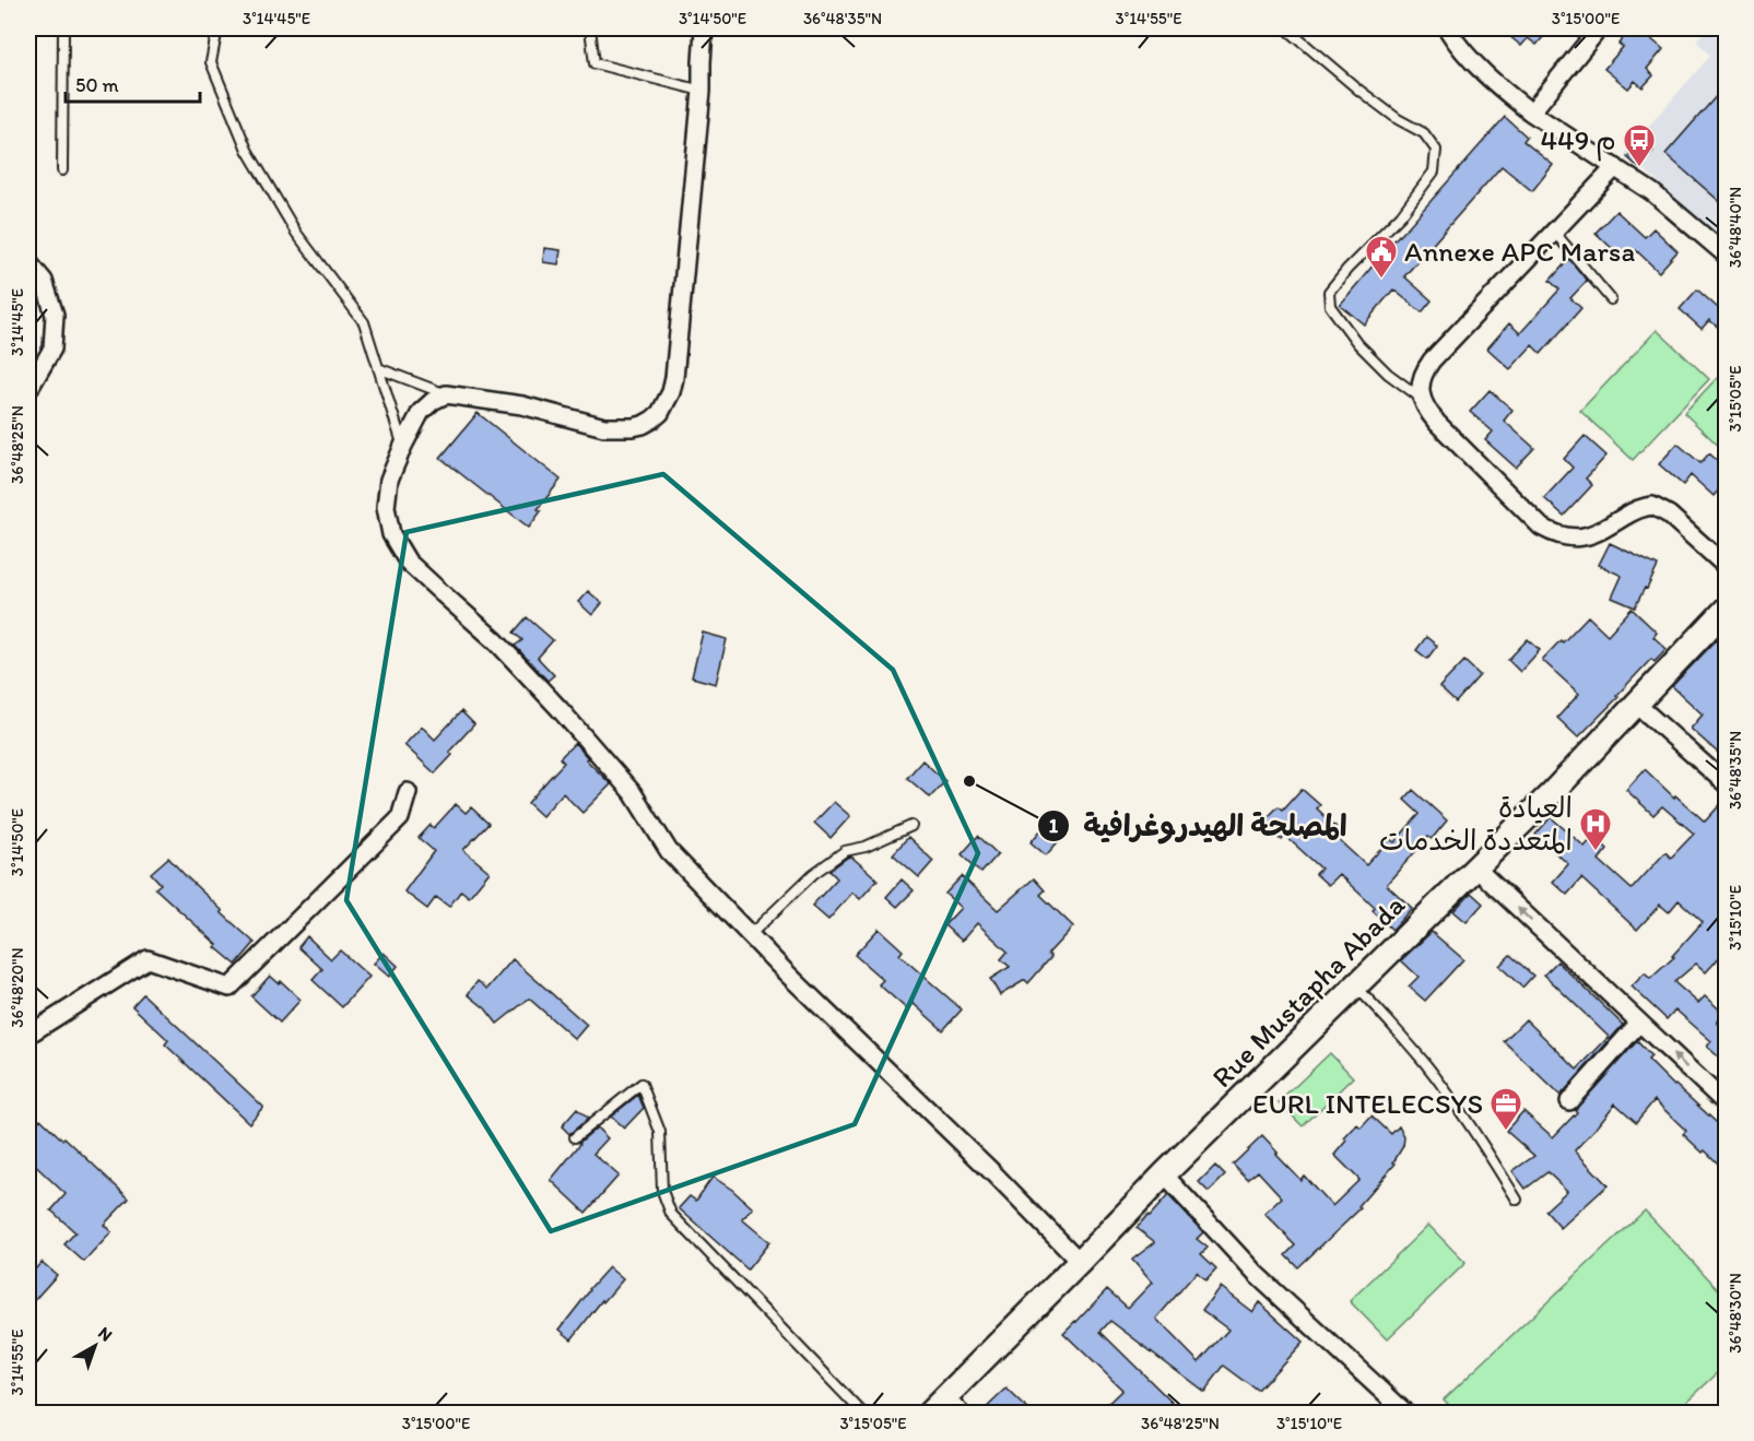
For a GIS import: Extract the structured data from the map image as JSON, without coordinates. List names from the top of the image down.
{
  "streets": {
    "main road": ["Rue Mustapha Abada"]
  },
  "places": {
    "bus stop": ["م 449"],
    "public building": ["Annexe APC Marsa"],
    "other": ["المصلحة الهيدروغرافية"],
    "hospital": ["العيادة المتعددة الخدمات"],
    "office": ["EURL INTELECSYS"]
  },
  "scale_bar": "50 m",
  "north": "top right",
  "coordinates": [
    "3°14'45\"E",
    "3°14'50\"E",
    "36°48'35\"N",
    "3°14'55\"E",
    "3°15'00\"E",
    "36°48'40\"N",
    "3°15'05\"E",
    "36°48'25\"N",
    "3°15'10\"E",
    "36°48'20\"N",
    "36°48'30\"N"
  ]
}
